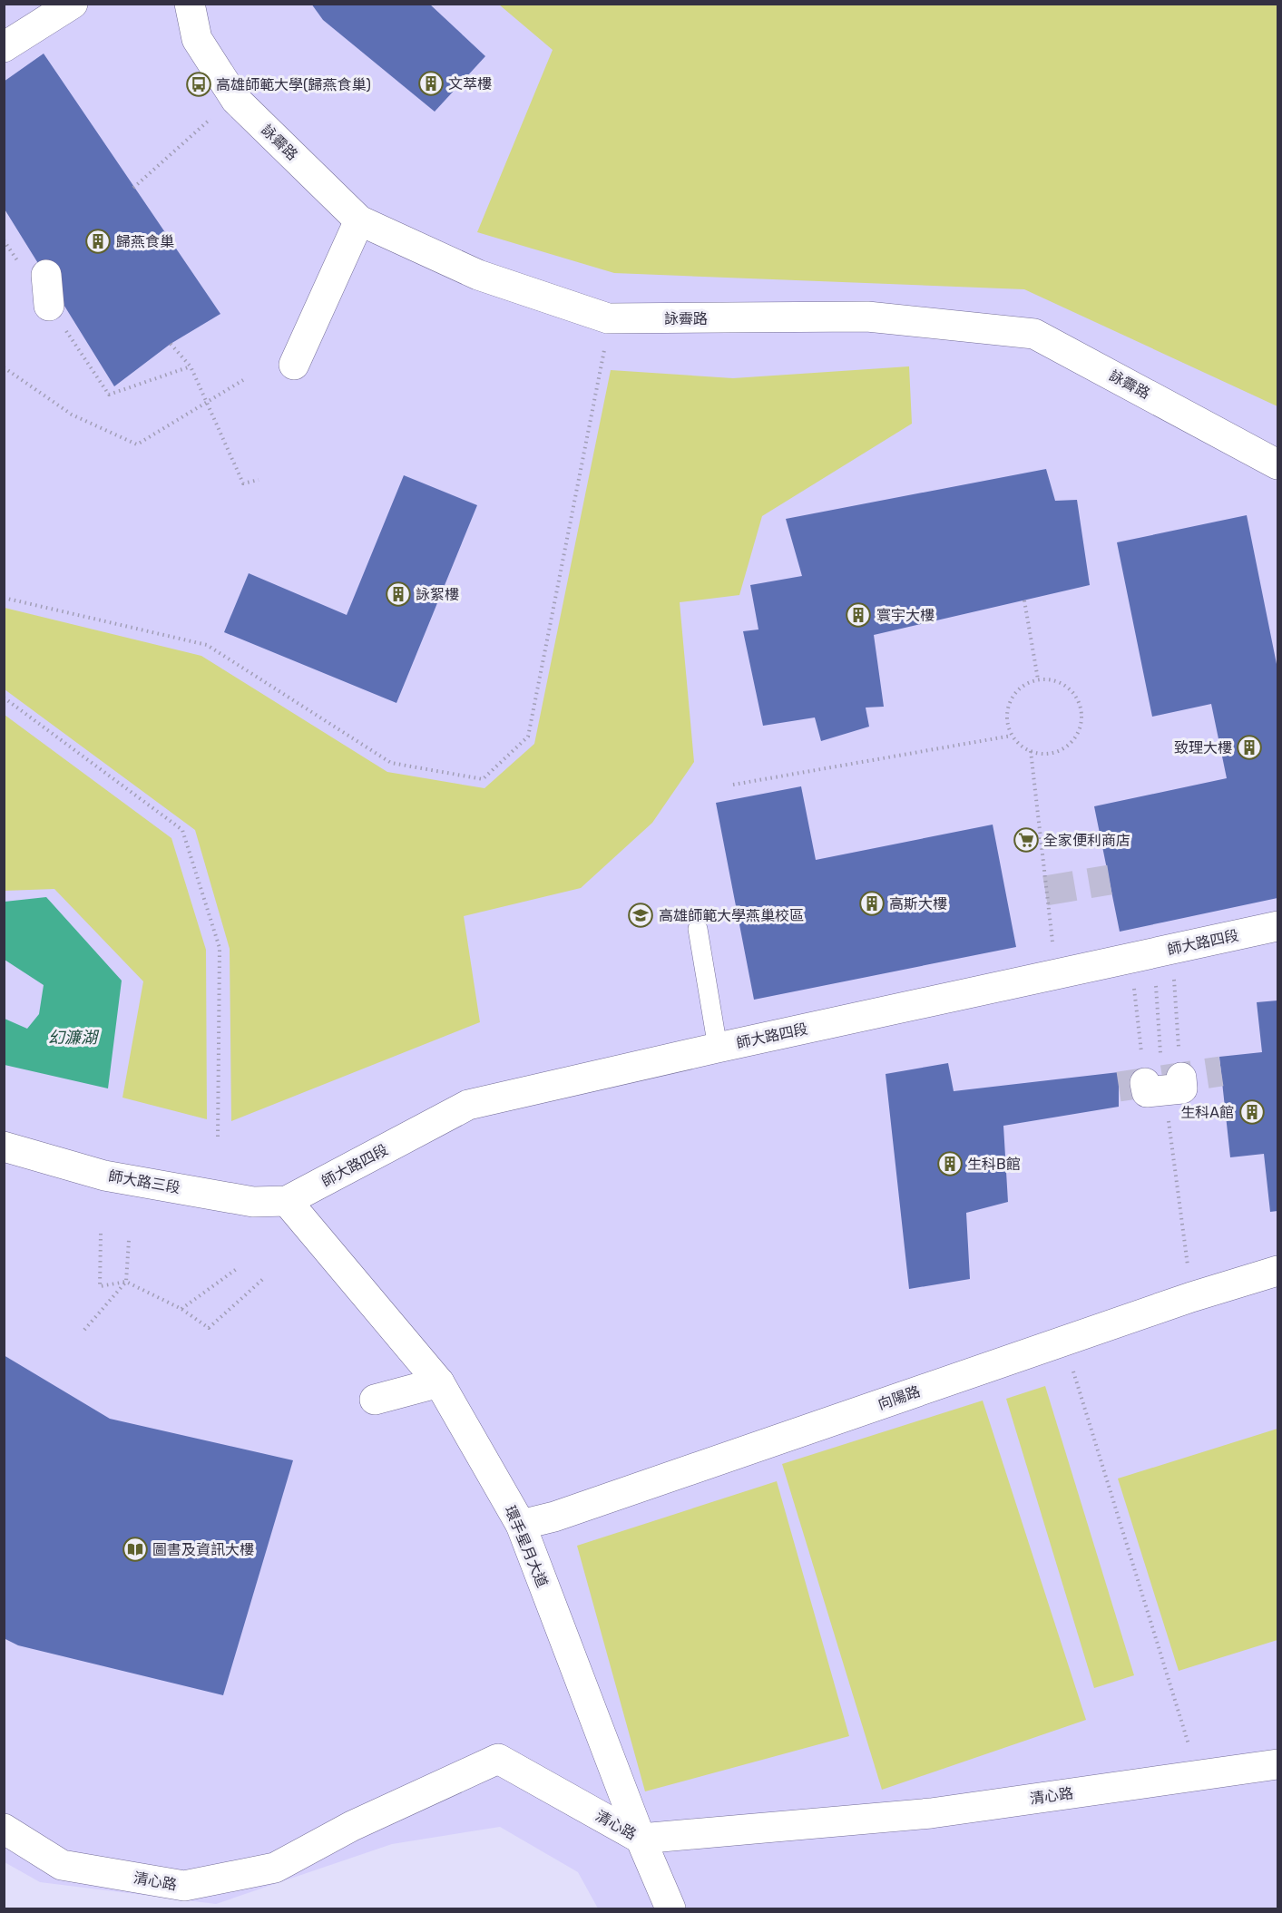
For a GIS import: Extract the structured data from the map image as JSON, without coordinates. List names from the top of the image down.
{
  "streets": {
    "street": [
      "詠霽路",
      "師大路四段",
      "師大路三段",
      "向陽路",
      "環手星月大道",
      "清心路"
    ]
  },
  "crossings": [
    ["師大路四段", "師大路三段"],
    ["師大路四段", "環手星月大道"],
    ["師大路三段", "環手星月大道"],
    ["向陽路", "環手星月大道"],
    ["環手星月大道", "清心路"]
  ],
  "water": ["幻濂湖"],
  "places": {
    "building": [
      "文萃樓",
      "歸燕食巢",
      "詠絮樓",
      "寰宇大樓",
      "致理大樓",
      "高斯大樓",
      "生科A館",
      "生科B館"
    ],
    "bus stop": ["高雄師範大學(歸燕食巢)"],
    "supermarket": ["全家便利商店"],
    "school or university": ["高雄師範大學燕巢校區"],
    "library": ["圖書及資訊大樓"]
  }
}
